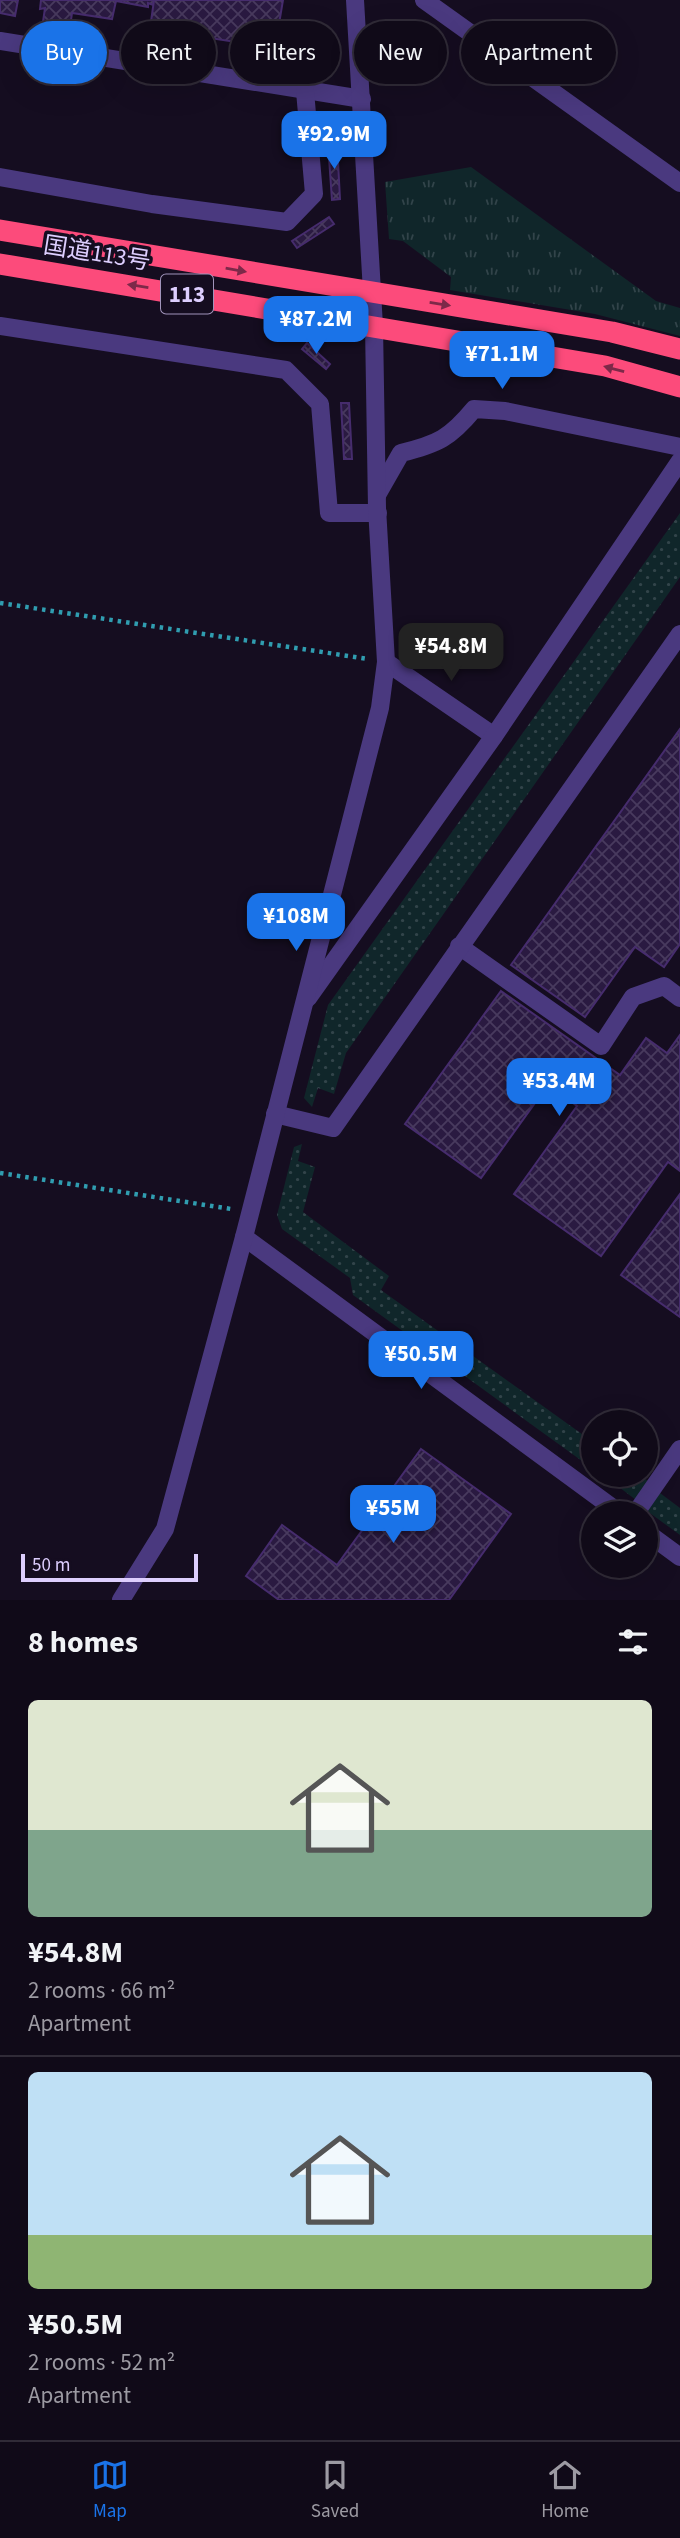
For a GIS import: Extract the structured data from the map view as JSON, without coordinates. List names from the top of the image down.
{
  "streets": {
    "highway": ["国道113号", "113"]
  },
  "scale_bar": "50 m",
  "page": {
    "chip": [
      "Buy",
      "Rent",
      "Filters",
      "New",
      "Apartment"
    ],
    "price": [
      "¥92.9M",
      "¥87.2M",
      "¥71.1M",
      "¥54.8M",
      "¥108M",
      "¥53.4M",
      "¥50.5M",
      "¥55M"
    ],
    "scale": "50 m",
    "heading": "8 homes",
    "list": [
      {
        "name": "¥54.8M",
        "note": "2 rooms · 66 m² · Apartment"
      },
      {
        "name": "¥50.5M",
        "note": "2 rooms · 52 m² · Apartment"
      }
    ],
    "tabs": ["Map", "Saved", "Home"]
  }
}
